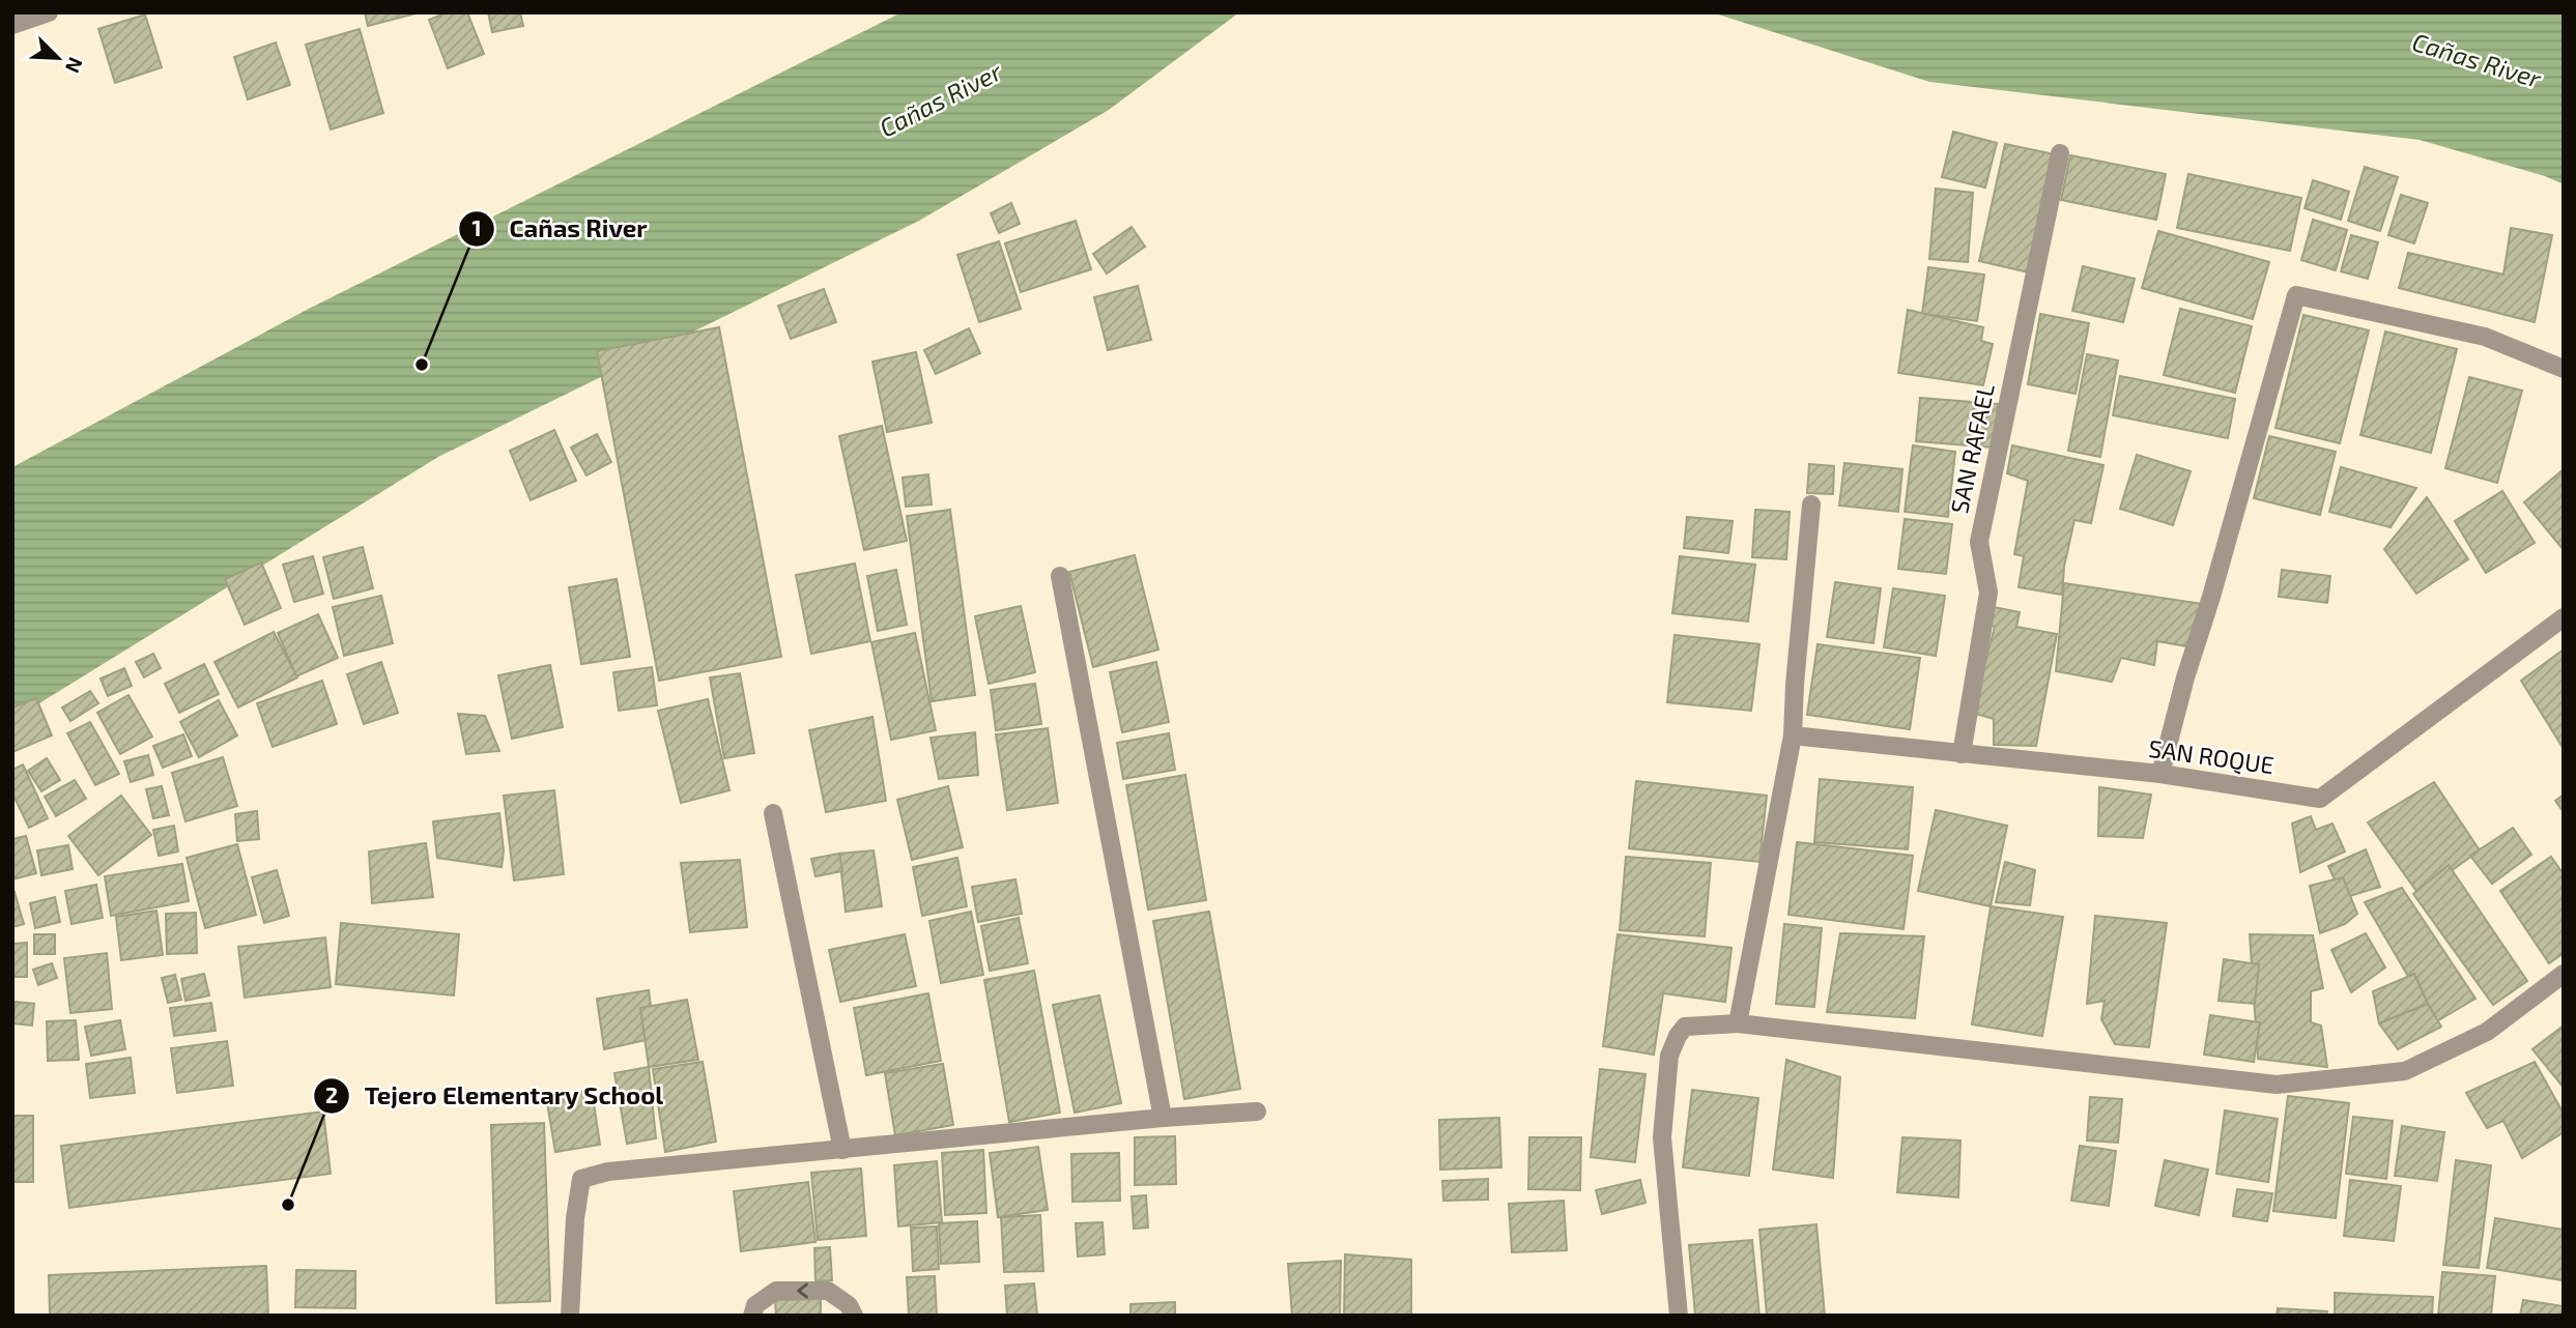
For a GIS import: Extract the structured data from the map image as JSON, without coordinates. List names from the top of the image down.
{
  "streets": {
    "street": ["SAN RAFAEL", "SAN ROQUE"]
  },
  "crossings": [
    ["SAN RAFAEL", "SAN ROQUE"]
  ],
  "water": ["Cañas River"],
  "places": ["Cañas River", "Tejero Elementary School"],
  "north": "bottom right"
}
